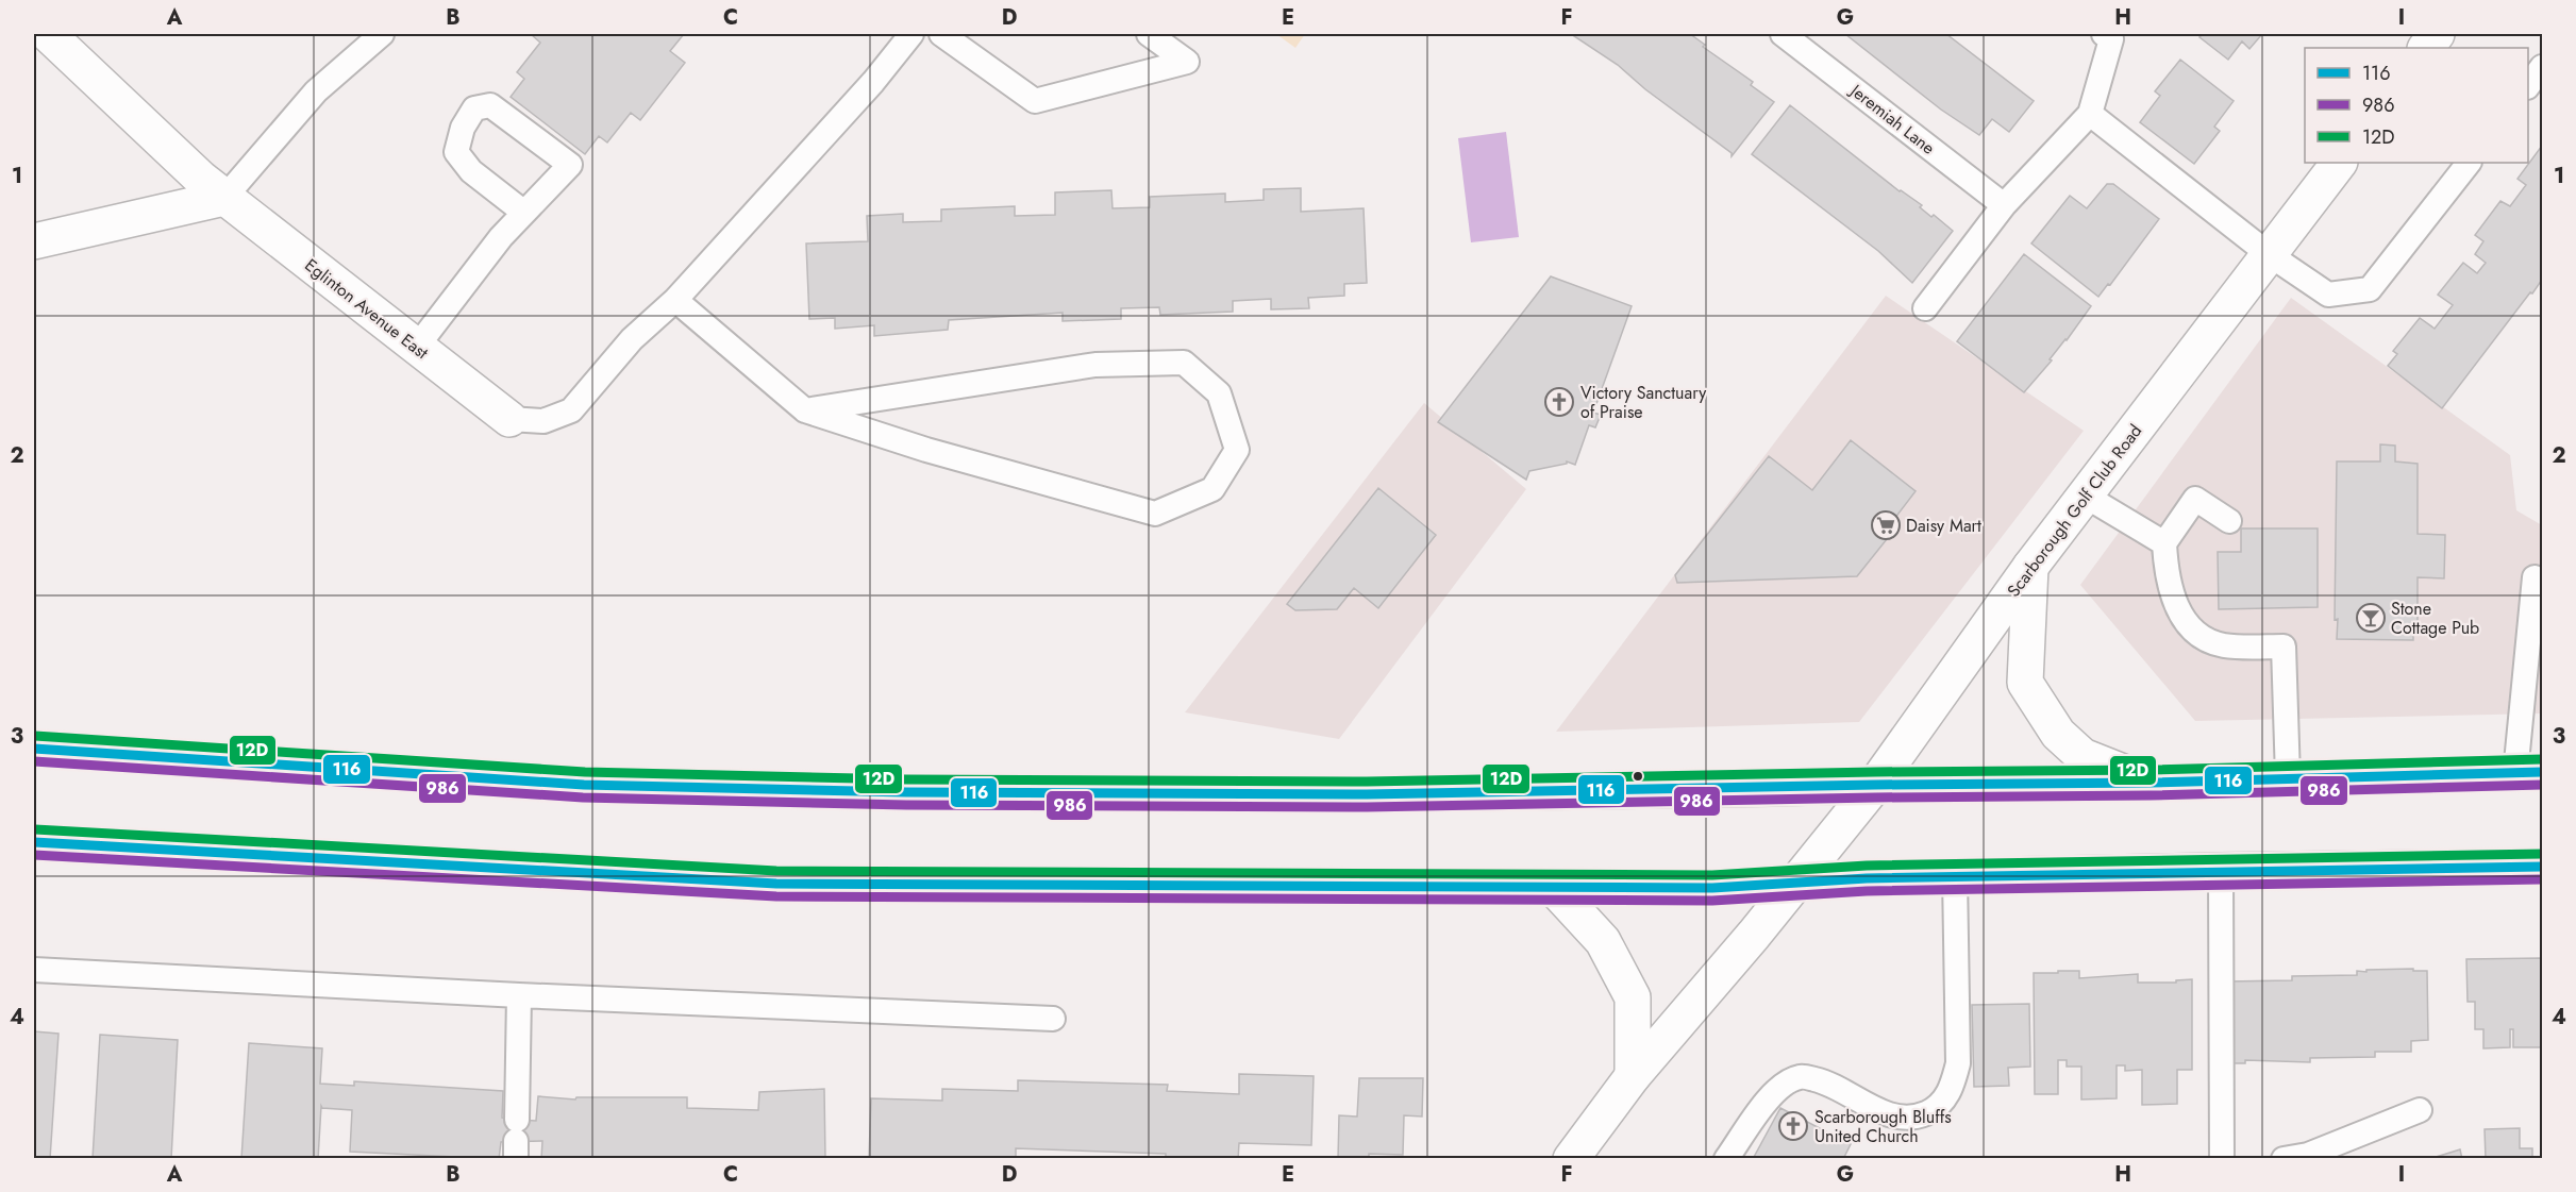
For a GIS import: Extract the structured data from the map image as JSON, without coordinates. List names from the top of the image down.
{
  "streets": {
    "main road": ["Eglinton Avenue East", "Scarborough Golf Club Road"],
    "lane": ["Jeremiah Lane"]
  },
  "places": {
    "church": ["Victory Sanctuary of Praise", "Scarborough Bluffs United Church"],
    "supermarket": ["Daisy Mart"],
    "bar": ["Stone Cottage Pub"]
  },
  "lines": ["transit line 12D", "transit line 116", "transit line 986"],
  "legend": ["116", "986", "12D"],
  "grid": {
    "columns": [
      "A",
      "B",
      "C",
      "D",
      "E",
      "F",
      "G",
      "H",
      "I"
    ],
    "rows": [
      "1",
      "2",
      "3",
      "4"
    ]
  }
}
